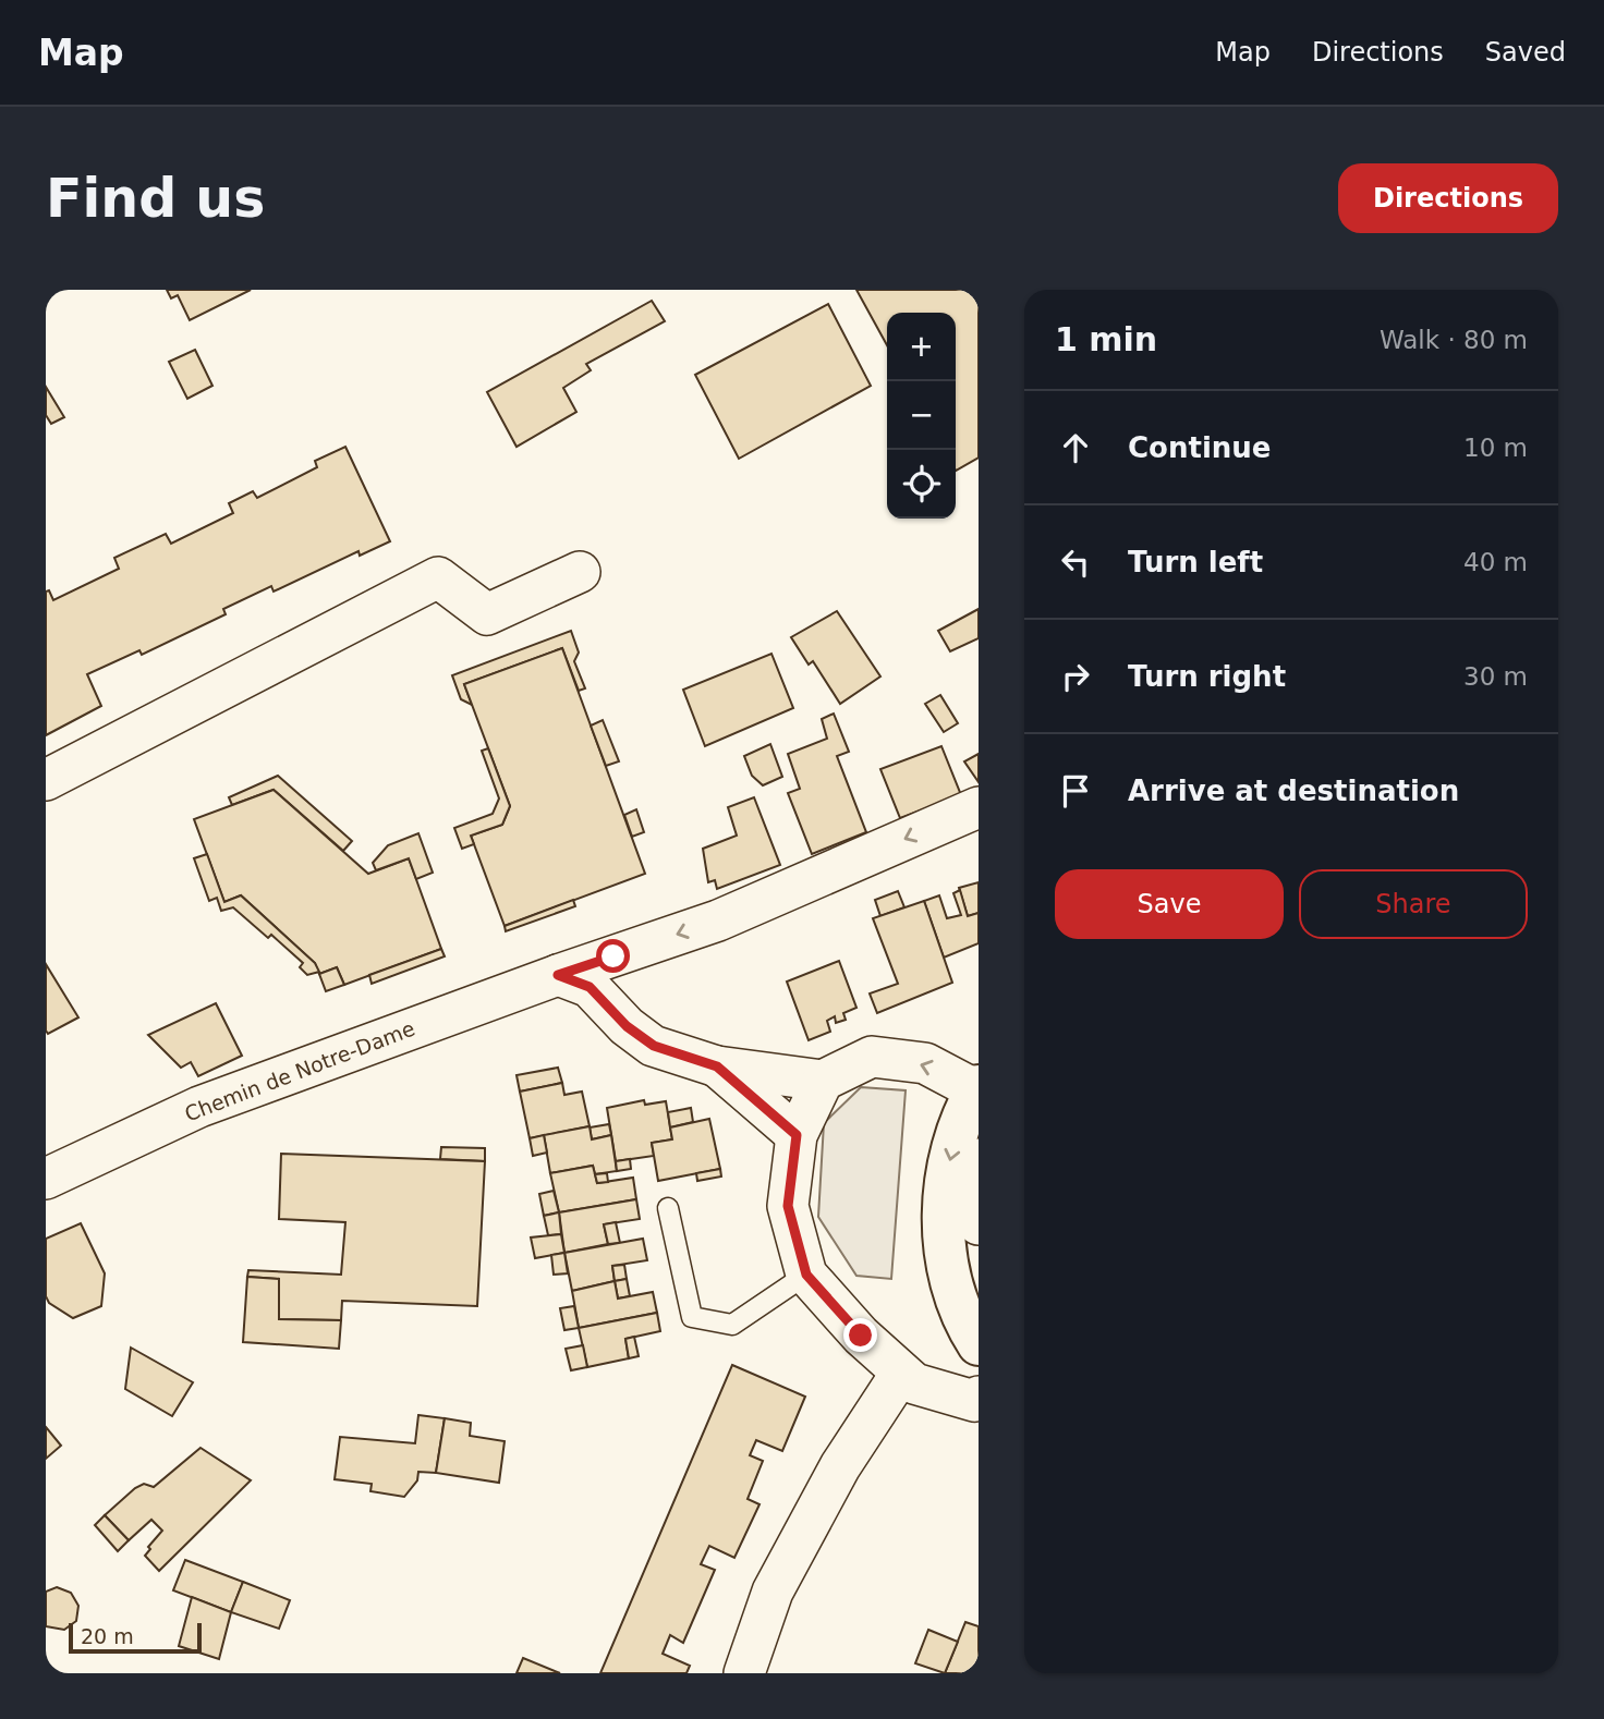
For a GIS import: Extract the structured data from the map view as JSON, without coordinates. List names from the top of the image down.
{
  "streets": {
    "street": ["Chemin de Notre-Dame"]
  },
  "one_way": ["Chemin de Notre-Dame"],
  "scale_bar": "20 m",
  "page": {
    "header": "Map",
    "nav": ["Map", "Directions", "Saved"],
    "buttons": [
      "Directions",
      ["Save", "Share"]
    ],
    "title": "Find us",
    "heading": ["1 min", "Walk · 80 m"],
    "map_buttons": ["+", "−"],
    "list": [
      ["Continue", "10 m"],
      ["Turn left", "40 m"],
      ["Turn right", "30 m"],
      "Arrive at destination"
    ],
    "scale": "20 m"
  }
}
